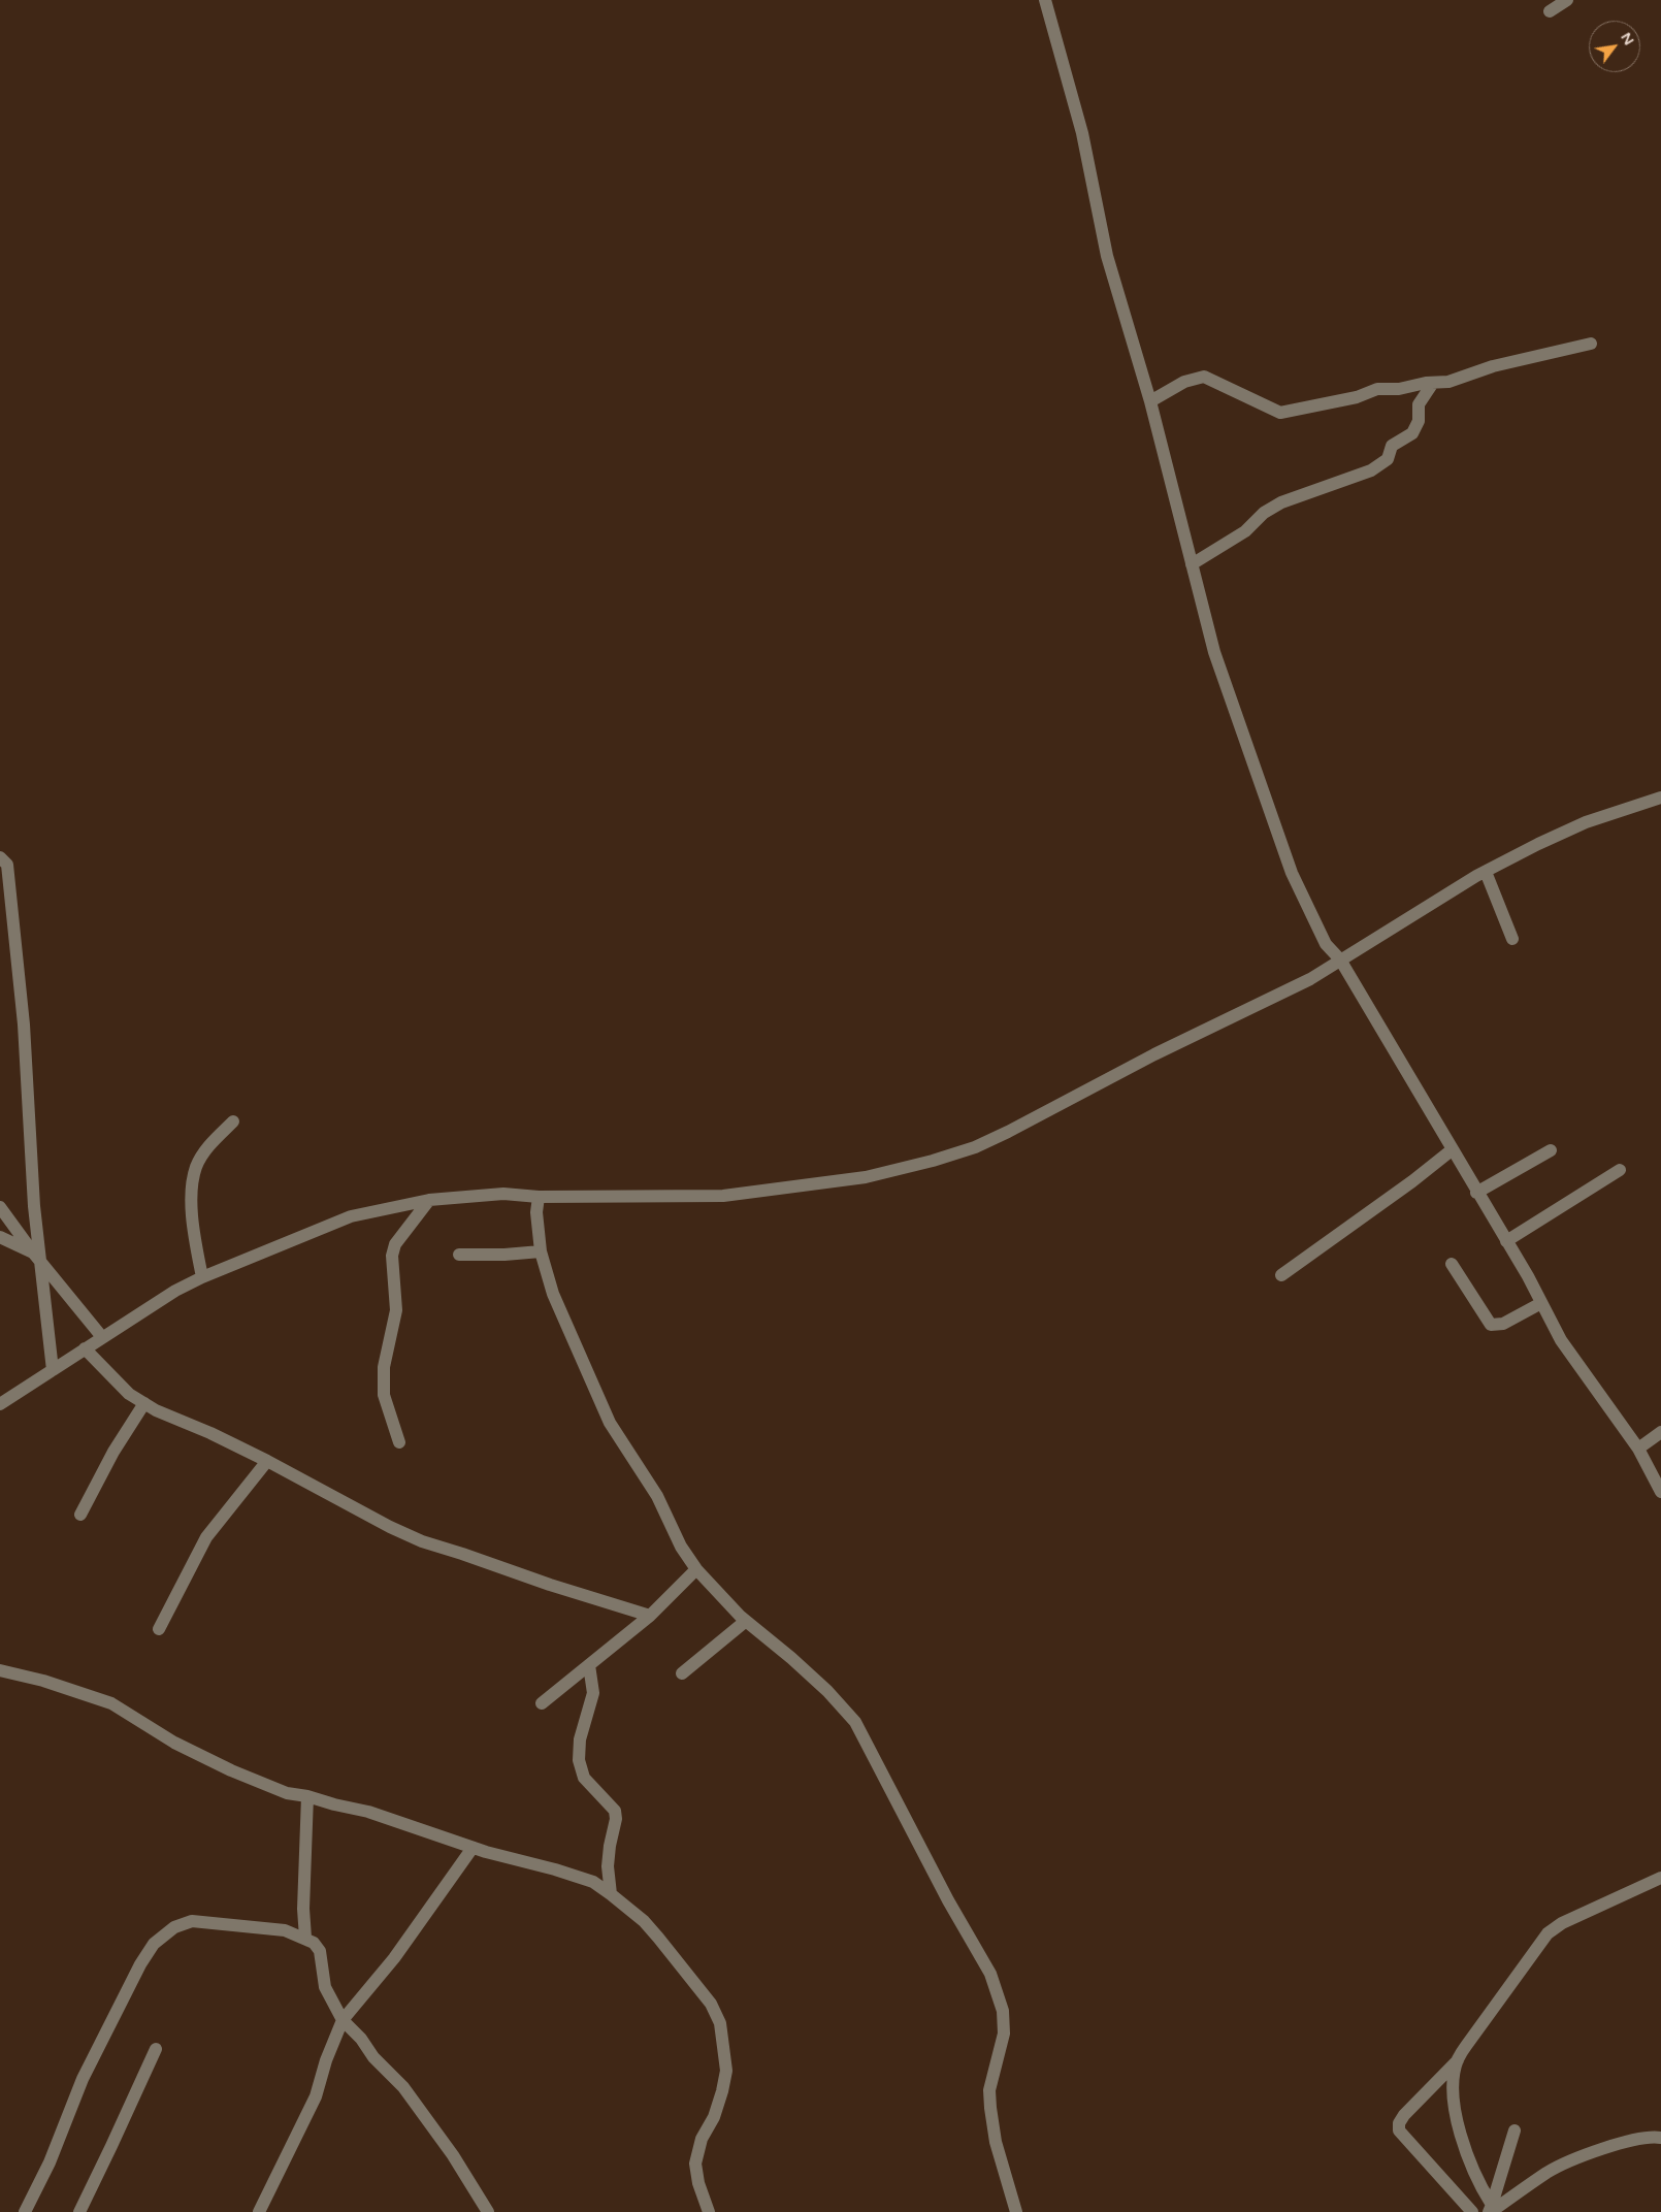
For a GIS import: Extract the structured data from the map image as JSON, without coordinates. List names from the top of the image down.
{
  "north": "top right"
}
